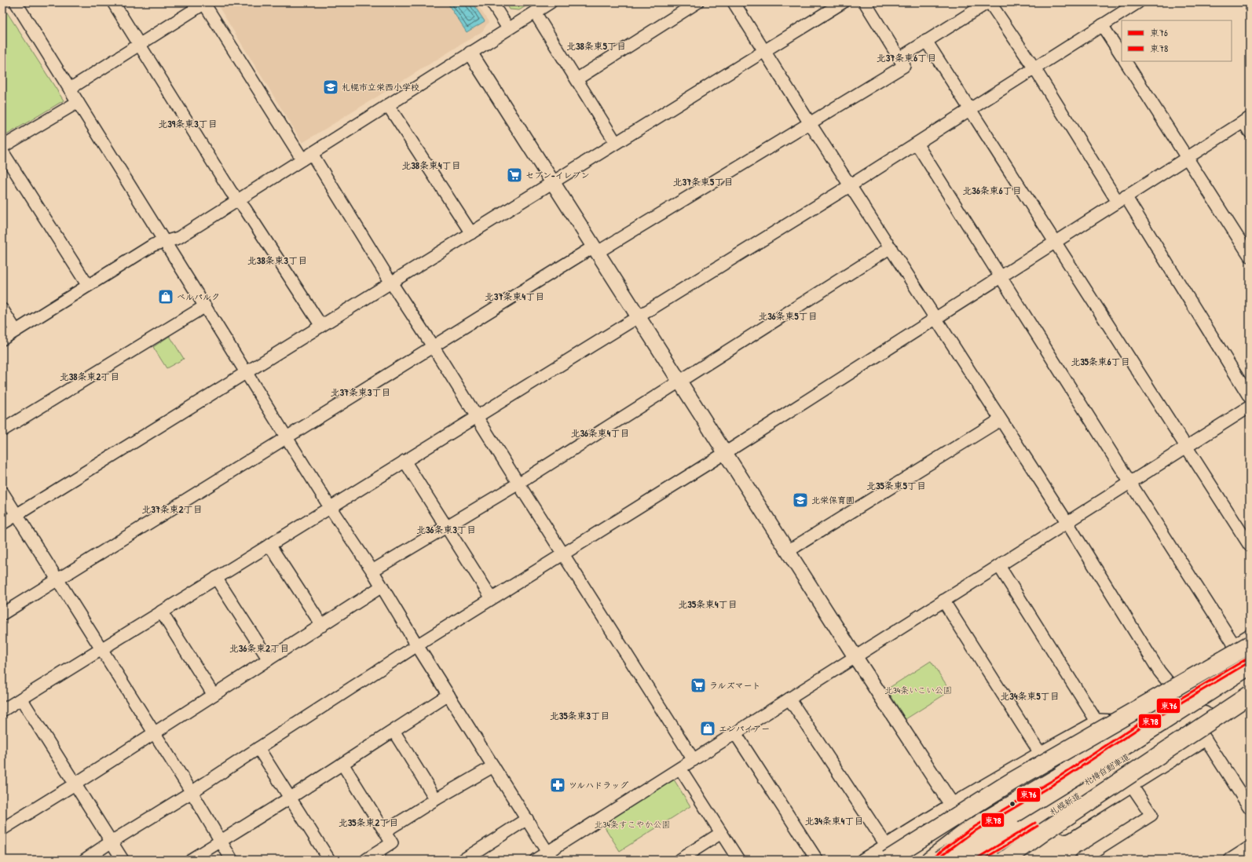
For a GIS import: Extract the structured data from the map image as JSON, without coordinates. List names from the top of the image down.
{
  "streets": {
    "highway": ["札樽自動車道", "札幌新道"]
  },
  "districts": [
    "北38条東5丁目",
    "北37条東6丁目",
    "北39条東3丁目",
    "北38条東4丁目",
    "北37条東5丁目",
    "北36条東6丁目",
    "北38条東3丁目",
    "北37条東4丁目",
    "北36条東5丁目",
    "北35条東6丁目",
    "北38条東2丁目",
    "北37条東3丁目",
    "北36条東4丁目",
    "北35条東5丁目",
    "北37条東2丁目",
    "北36条東3丁目",
    "北35条東4丁目",
    "北36条東2丁目",
    "北34条東5丁目",
    "北35条東3丁目",
    "北34条東4丁目",
    "北35条東2丁目"
  ],
  "parks": ["北34条いこい公園", "北34条すこやか公園"],
  "places": {
    "school or university": ["札幌市立栄西小学校", "北栄保育園"],
    "supermarket": ["セブン-イレブン", "ラルズマート"],
    "shop": ["ベルパルク", "エンパイアー"],
    "pharmacy": ["ツルハドラッグ"]
  },
  "lines": ["transit line 東76", "transit line 東78"],
  "legend": ["東76", "東78"]
}
